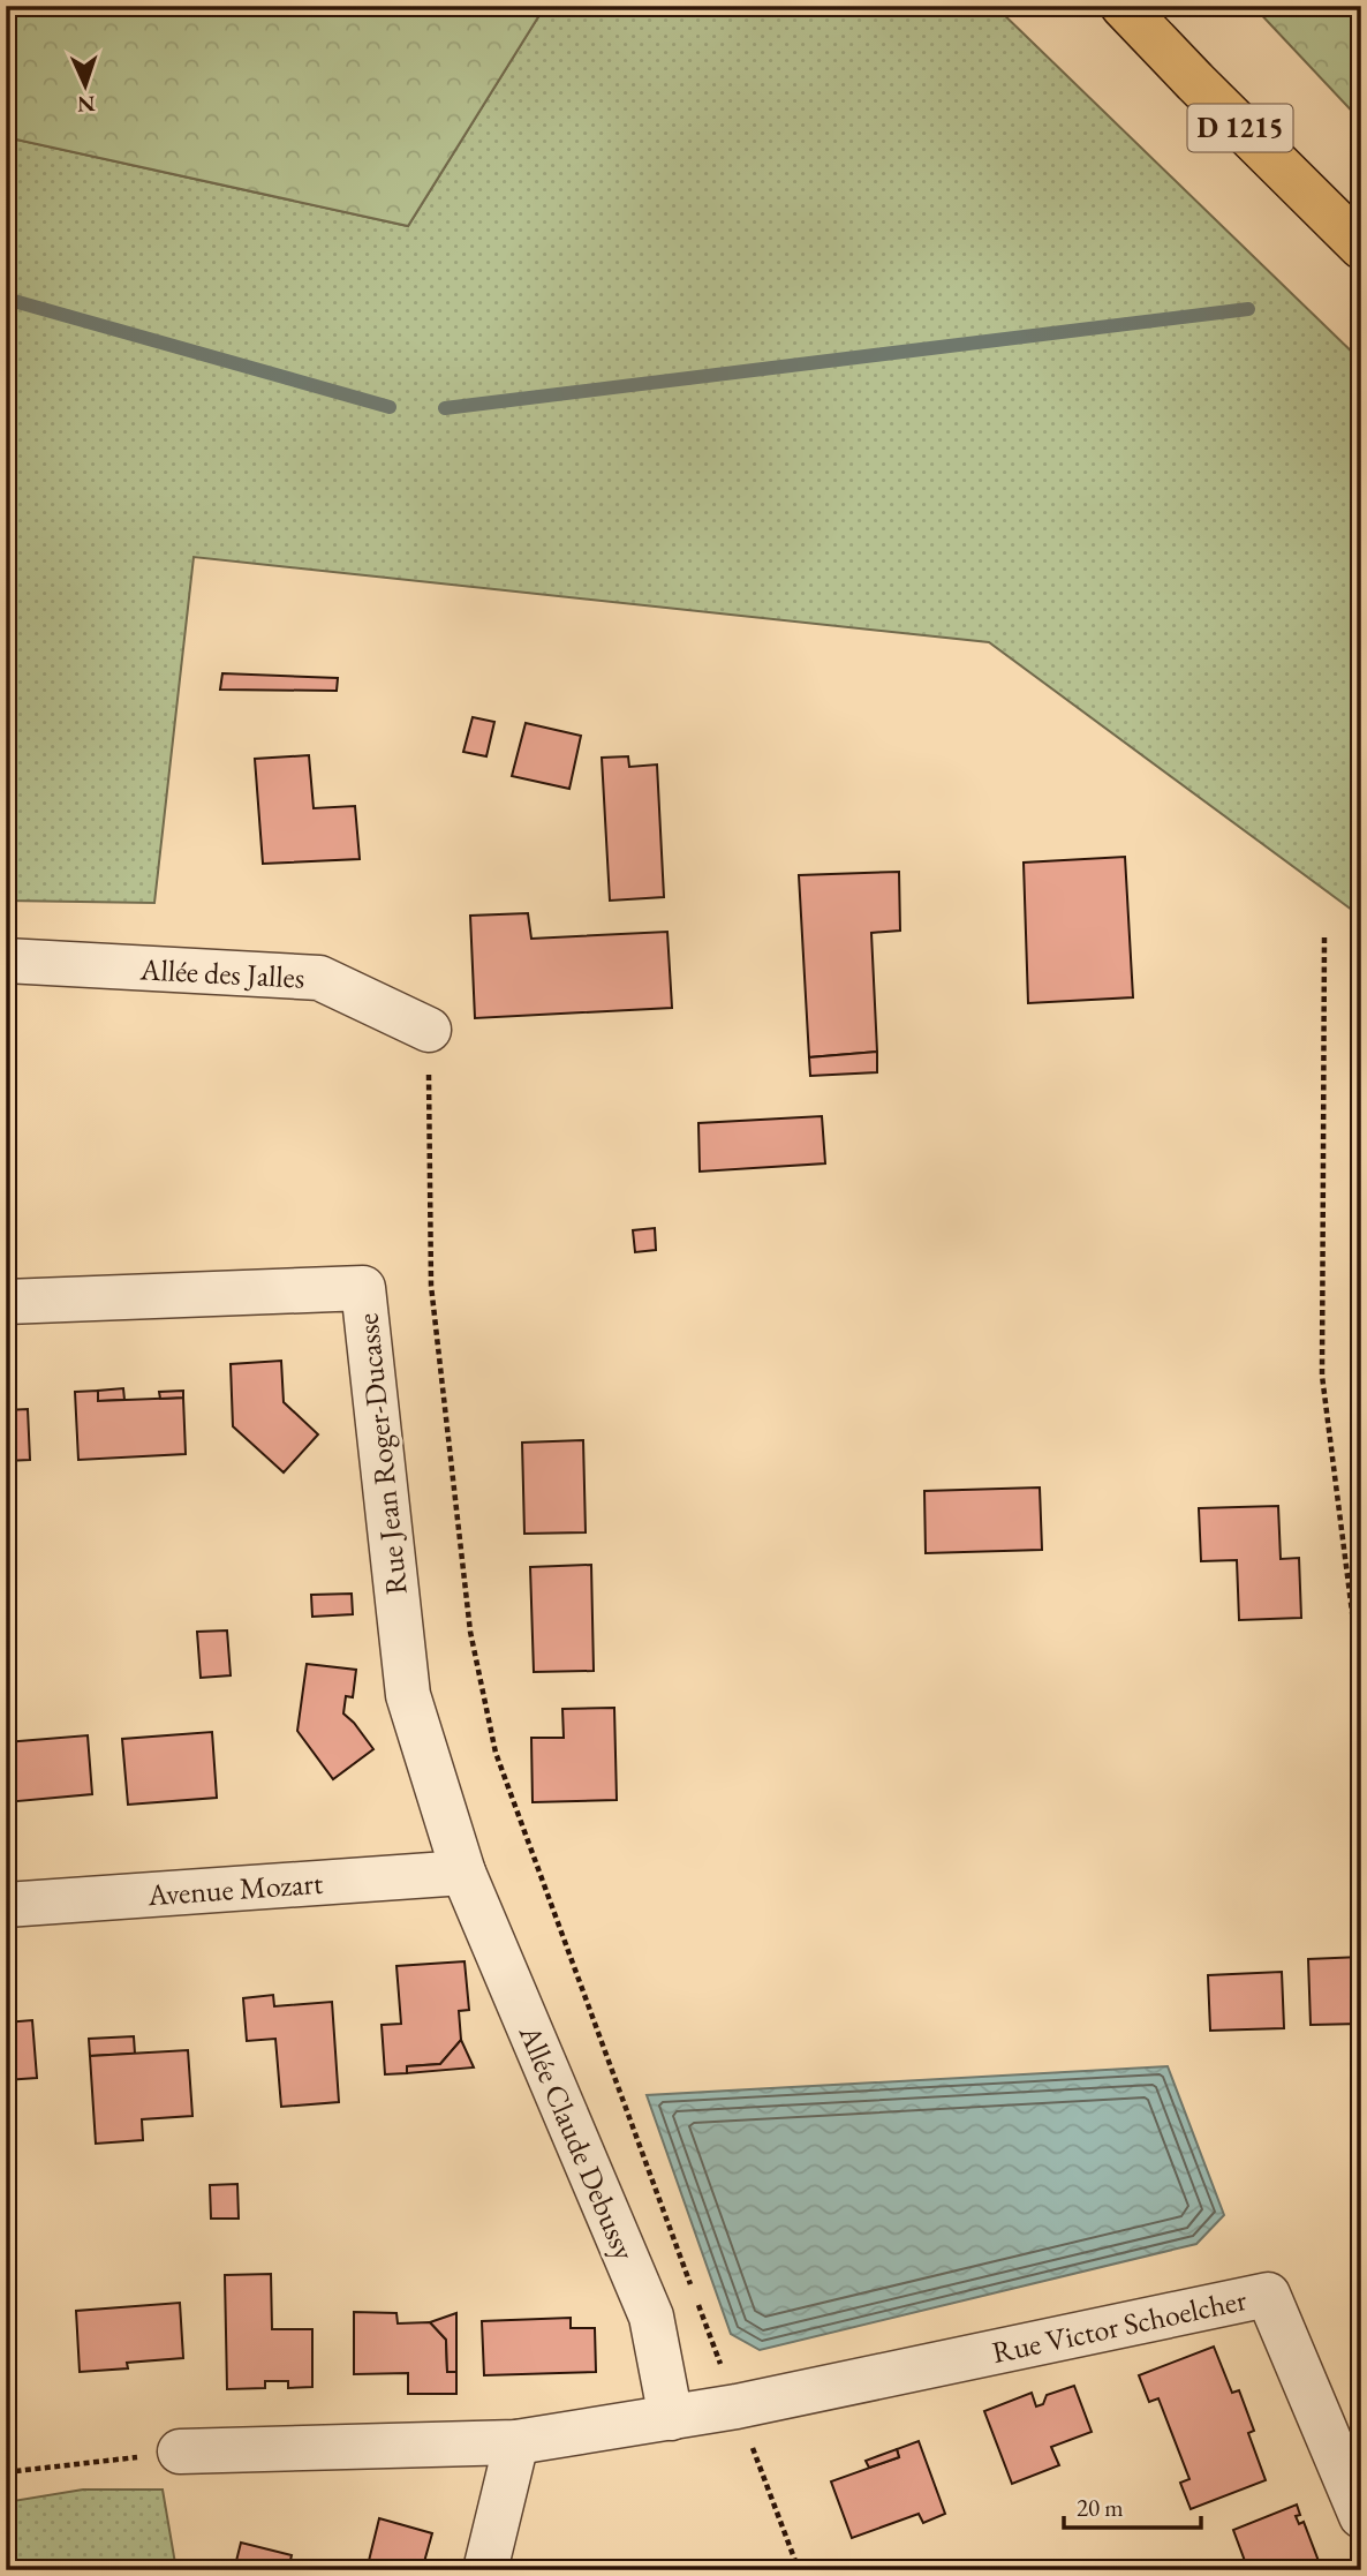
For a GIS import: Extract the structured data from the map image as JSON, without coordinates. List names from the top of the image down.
{
  "streets": {
    "main road": ["D 1215"],
    "street": [
      "Allée des Jalles",
      "Rue Jean Roger-Ducasse",
      "Avenue Mozart",
      "Allée Claude Debussy",
      "Rue Victor Schoelcher"
    ]
  },
  "crossings": [
    ["Rue Jean Roger-Ducasse", "Avenue Mozart"],
    ["Rue Jean Roger-Ducasse", "Allée Claude Debussy"],
    ["Avenue Mozart", "Allée Claude Debussy"]
  ],
  "scale_bar": "20 m",
  "north": "bottom"
}
